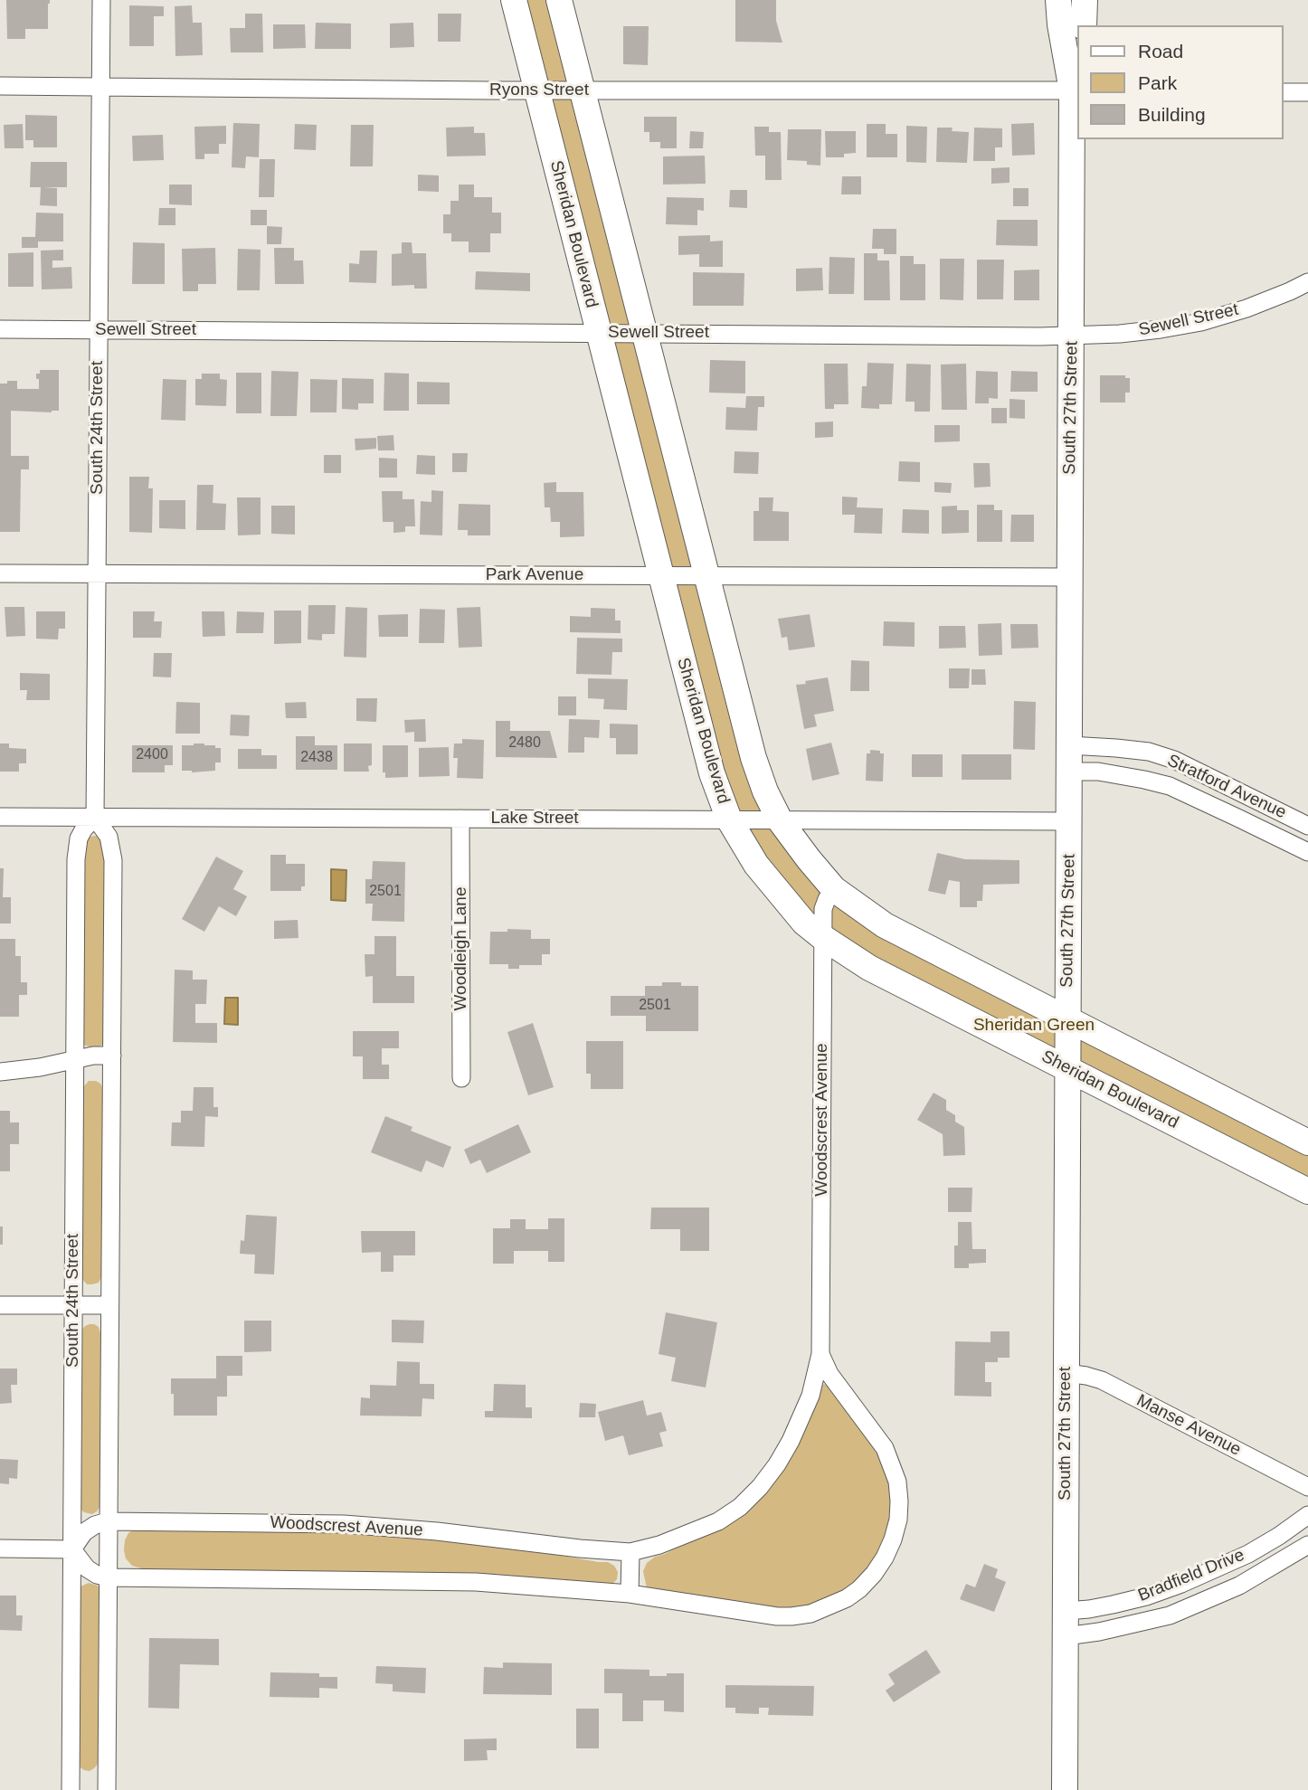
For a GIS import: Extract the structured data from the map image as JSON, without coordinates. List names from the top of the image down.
{
  "streets": {
    "main road": ["Sheridan Boulevard", "South 27th Street"],
    "street": [
      "Ryons Street",
      "Sewell Street",
      "South 24th Street",
      "Park Avenue",
      "Stratford Avenue",
      "Lake Street",
      "Woodleigh Lane",
      "Woodscrest Avenue",
      "Manse Avenue",
      "Bradfield Drive"
    ]
  },
  "crossings": [
    ["Ryons Street", "Sheridan Boulevard"],
    ["Ryons Street", "South 27th Street"],
    ["Ryons Street", "South 24th Street"],
    ["Sheridan Boulevard", "Sewell Street"],
    ["Sheridan Boulevard", "South 27th Street"],
    ["Sheridan Boulevard", "Park Avenue"],
    ["Sheridan Boulevard", "Lake Street"],
    ["Sheridan Boulevard", "Woodscrest Avenue"],
    ["Sewell Street", "South 27th Street"],
    ["Sewell Street", "South 24th Street"],
    ["South 27th Street", "Park Avenue"],
    ["South 27th Street", "Stratford Avenue"],
    ["South 27th Street", "Lake Street"],
    ["South 27th Street", "Manse Avenue"],
    ["South 27th Street", "Bradfield Drive"],
    ["South 24th Street", "Park Avenue"],
    ["South 24th Street", "Lake Street"],
    ["South 24th Street", "Woodscrest Avenue"],
    ["Lake Street", "Woodleigh Lane"]
  ],
  "parks": ["Sheridan Green"],
  "house_numbers": [
    "2480",
    "2400",
    "2438",
    "2501",
    "2501"
  ],
  "legend": ["Road", "Park", "Building"]
}
